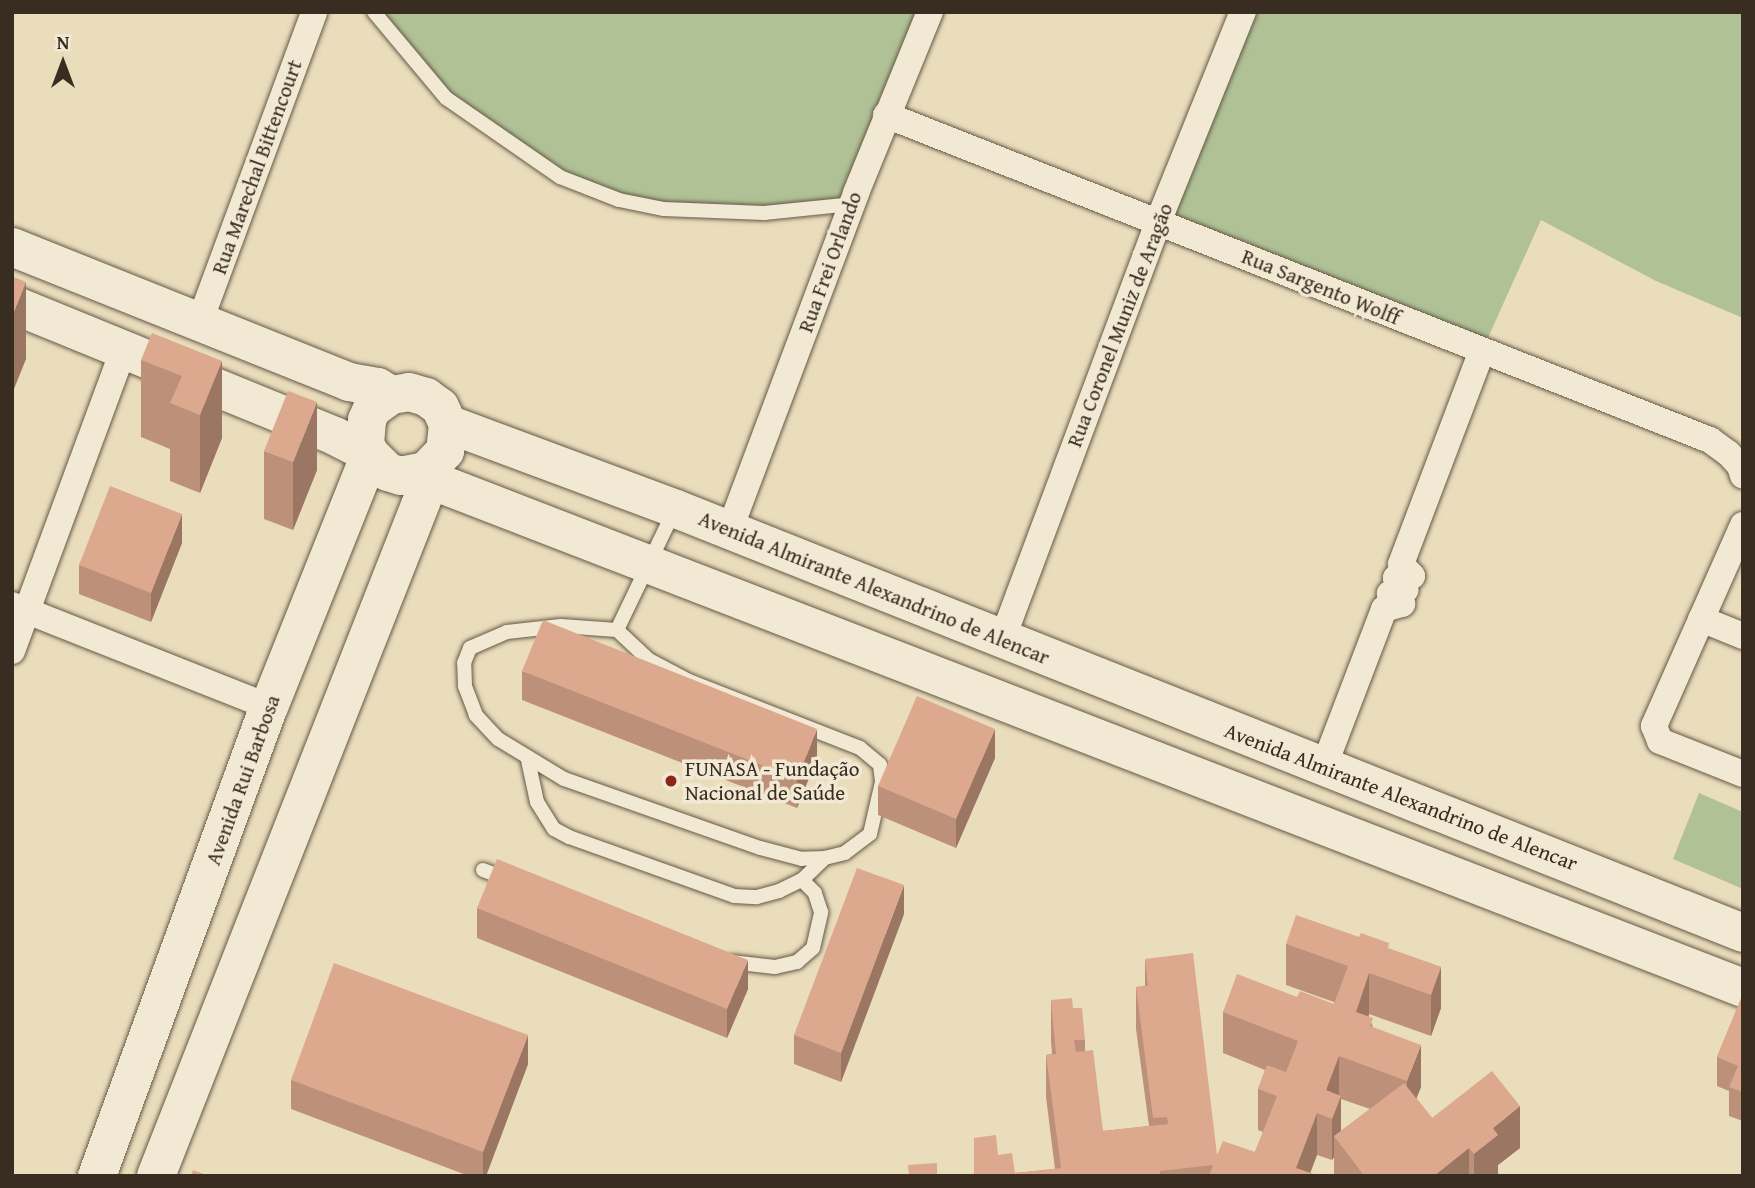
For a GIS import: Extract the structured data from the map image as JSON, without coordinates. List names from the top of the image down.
{
  "streets": {
    "street": [
      "Rua Marechal Bittencourt",
      "Rua Frei Orlando",
      "Rua Sargento Wolff",
      "Rua Coronel Muniz de Aragão",
      "Avenida Almirante Alexandrino de Alencar",
      "Avenida Rui Barbosa"
    ]
  },
  "crossings": [
    ["Rua Frei Orlando", "Rua Sargento Wolff"],
    ["Rua Sargento Wolff", "Rua Coronel Muniz de Aragão"],
    ["Rua Coronel Muniz de Aragão", "Avenida Almirante Alexandrino de Alencar"],
    ["Avenida Almirante Alexandrino de Alencar", "Avenida Rui Barbosa"]
  ],
  "places": ["FUNASA - Fundação Nacional de Saúde"],
  "north": "top"
}
